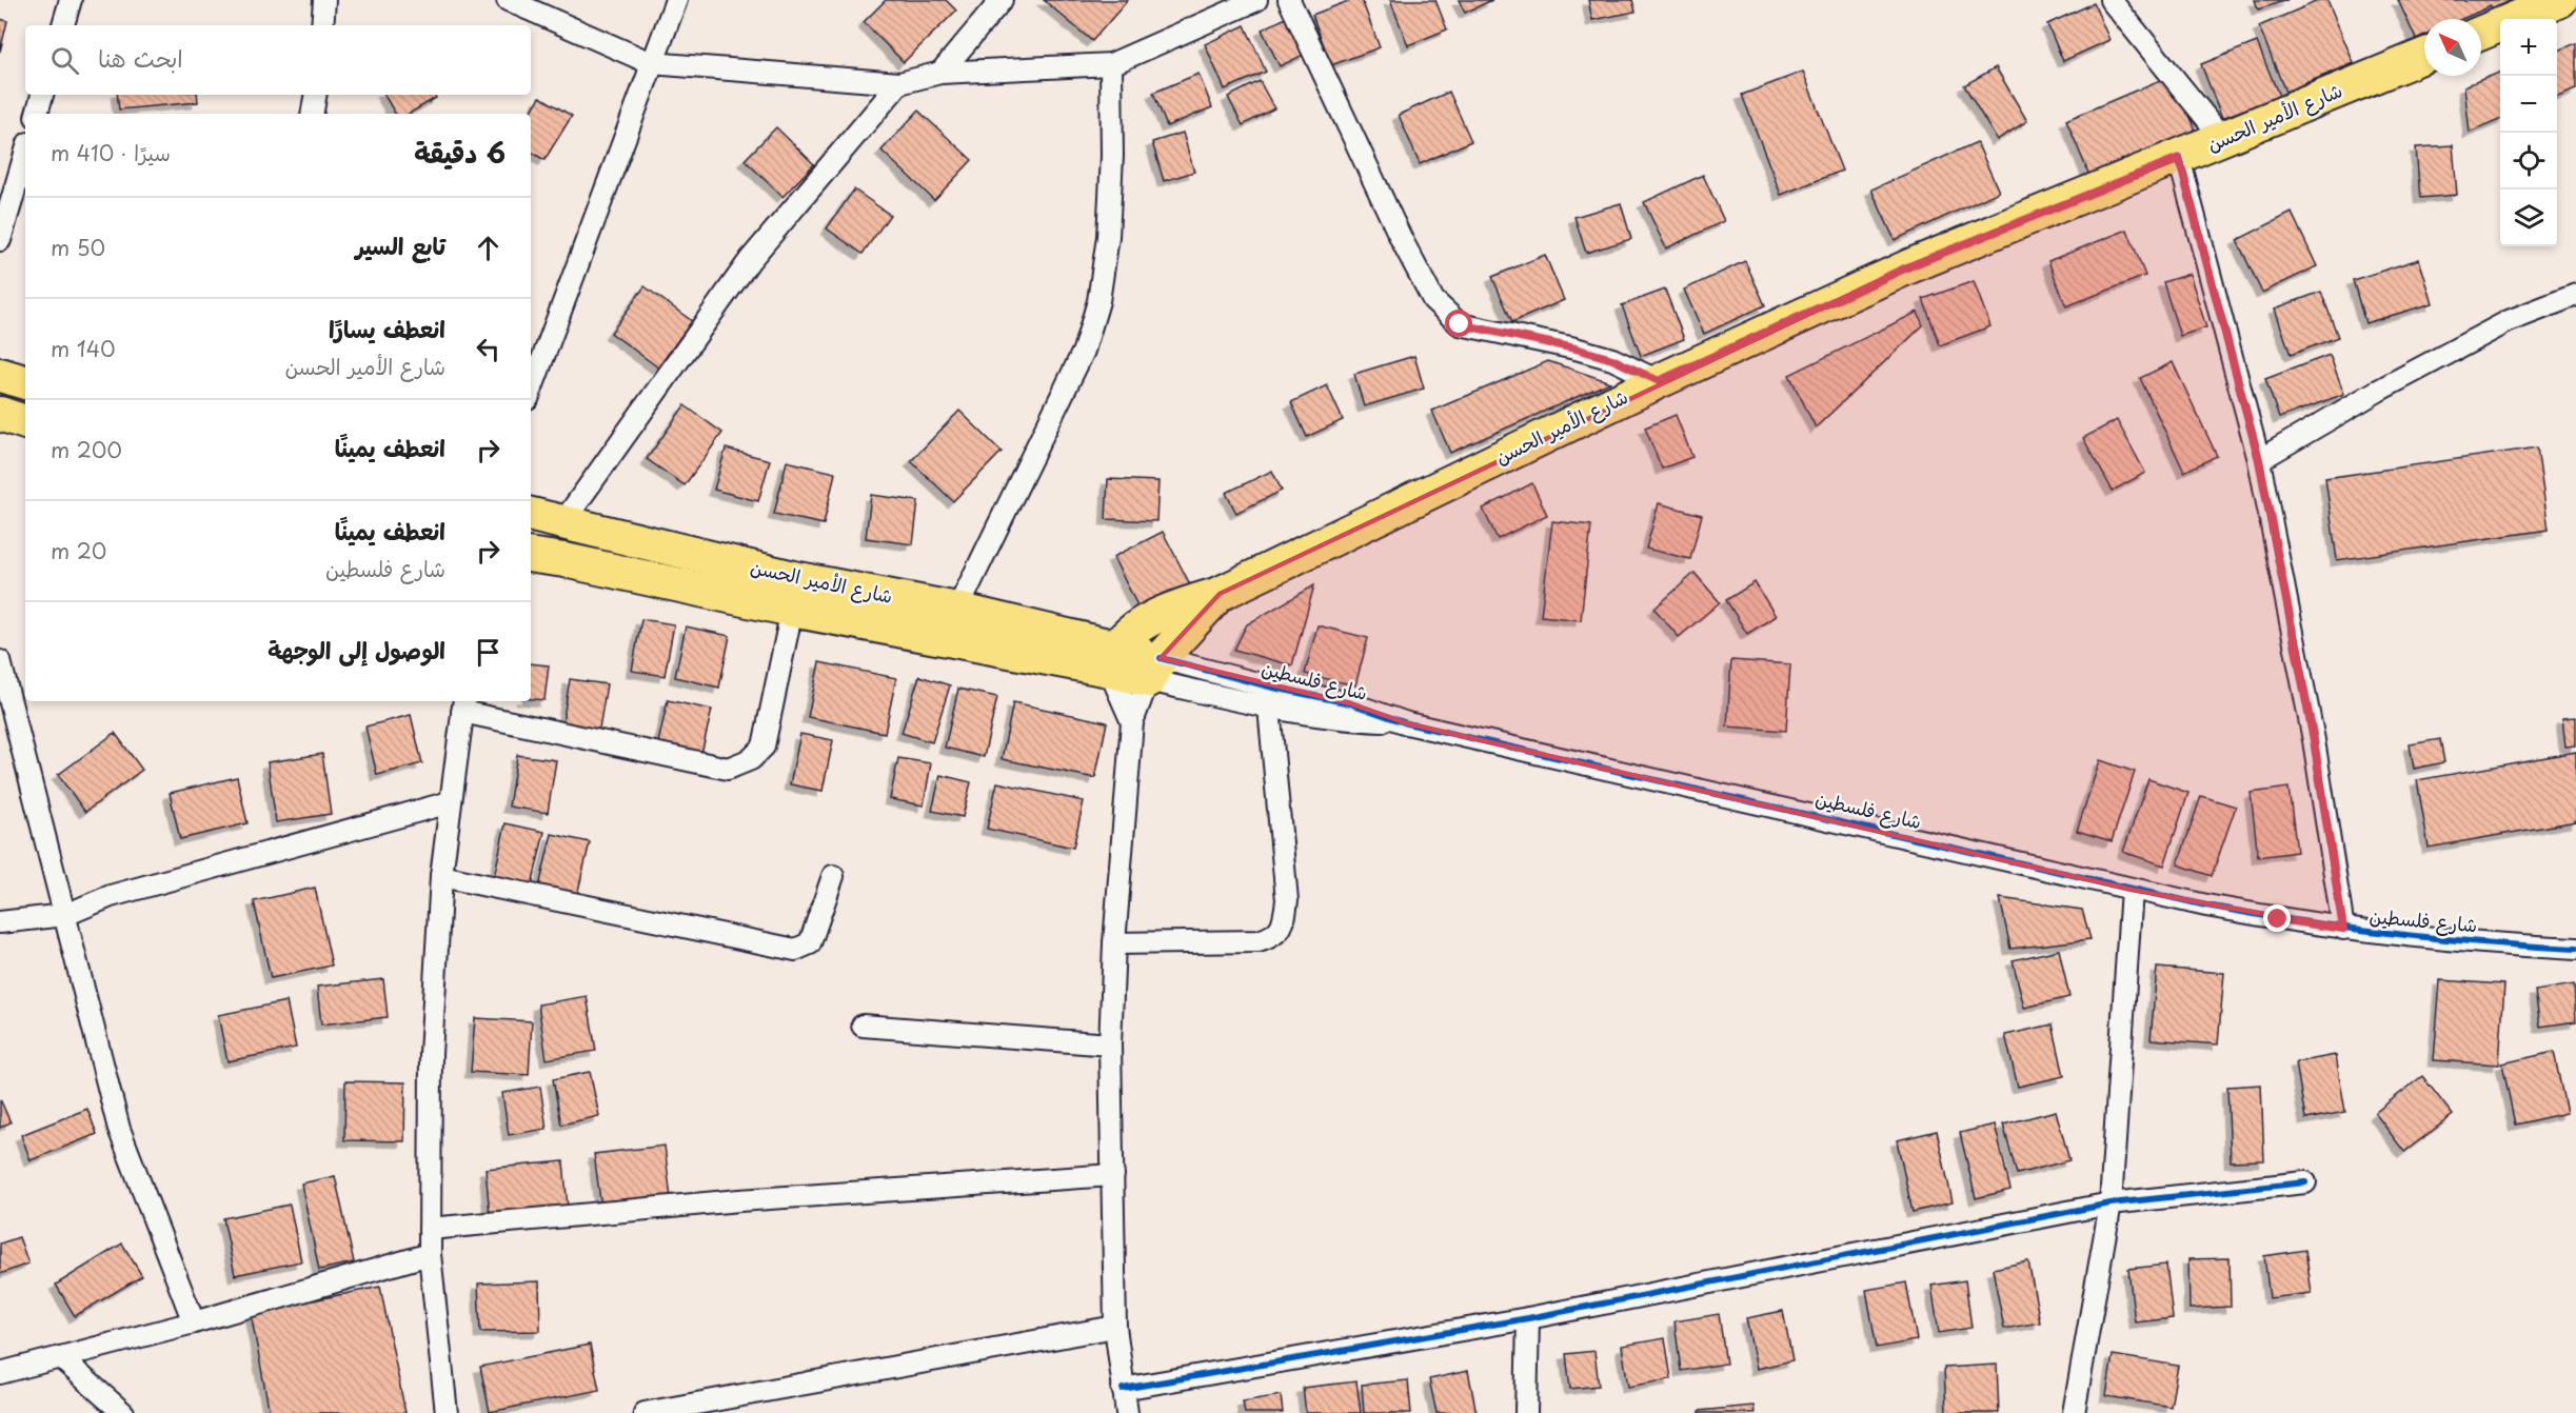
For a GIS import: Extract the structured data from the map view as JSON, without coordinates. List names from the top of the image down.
{
  "streets": {
    "main road": ["شارع الأمير الحسن"],
    "street": ["شارع فلسطين"]
  },
  "crossings": [
    ["شارع الأمير الحسن", "شارع فلسطين"]
  ],
  "north": "top left",
  "page": {
    "map_buttons": ["+", "−"],
    "search": "ابحث هنا",
    "heading": ["6 دقيقة", "سيرًا · 410 m"],
    "list": [
      ["تابع السير", "50 m"],
      ["انعطف يسارًا", "شارع الأمير الحسن", "140 m"],
      ["انعطف يمينًا", "200 m"],
      ["انعطف يمينًا", "شارع فلسطين", "20 m"],
      "الوصول إلى الوجهة"
    ]
  }
}
